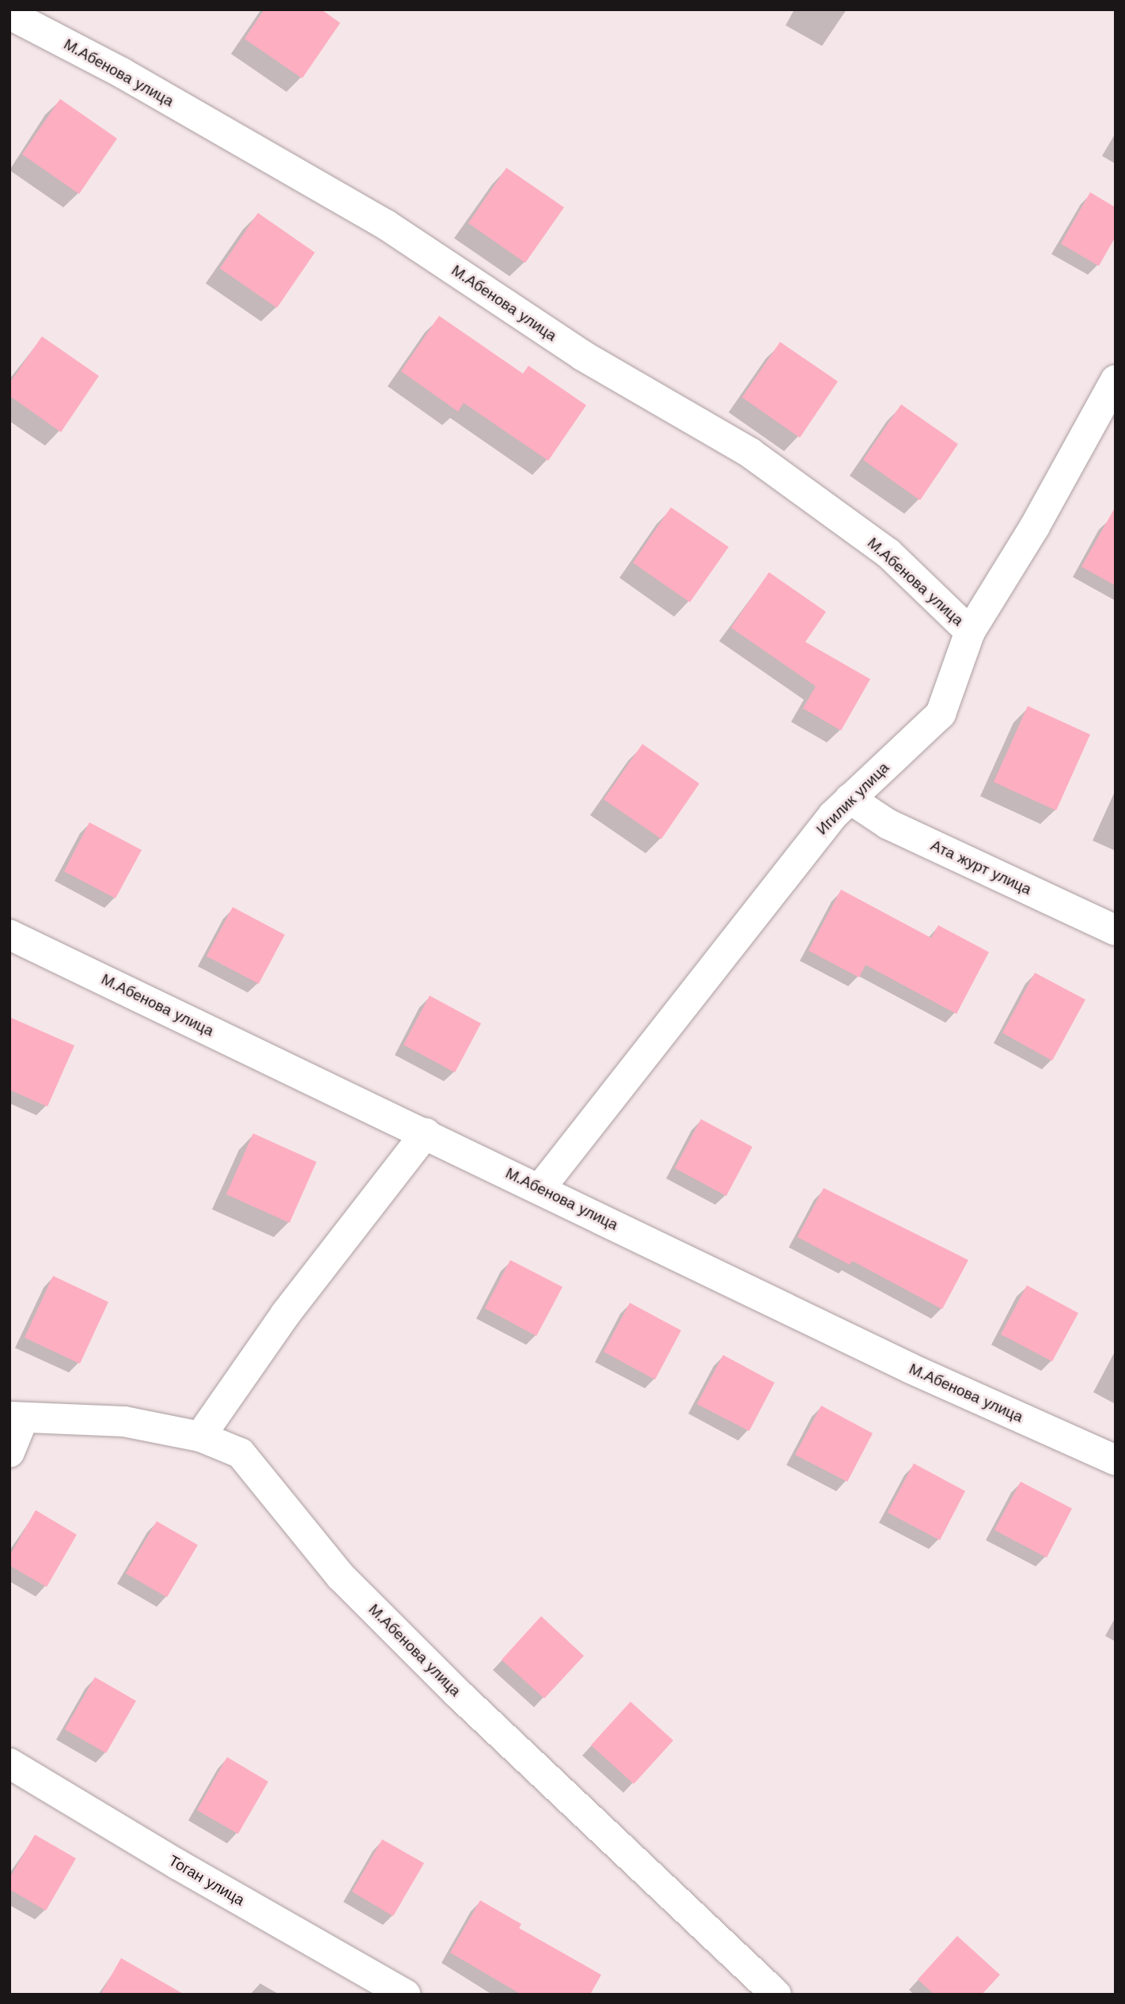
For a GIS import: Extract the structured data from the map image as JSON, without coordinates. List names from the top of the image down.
{
  "streets": {
    "street": [
      "М.Абенова улица",
      "Игилик улица",
      "Ата журт улица",
      "Тоган улица"
    ]
  },
  "crossings": [
    ["М.Абенова улица", "Игилик улица"],
    ["Игилик улица", "Ата журт улица"]
  ]
}
